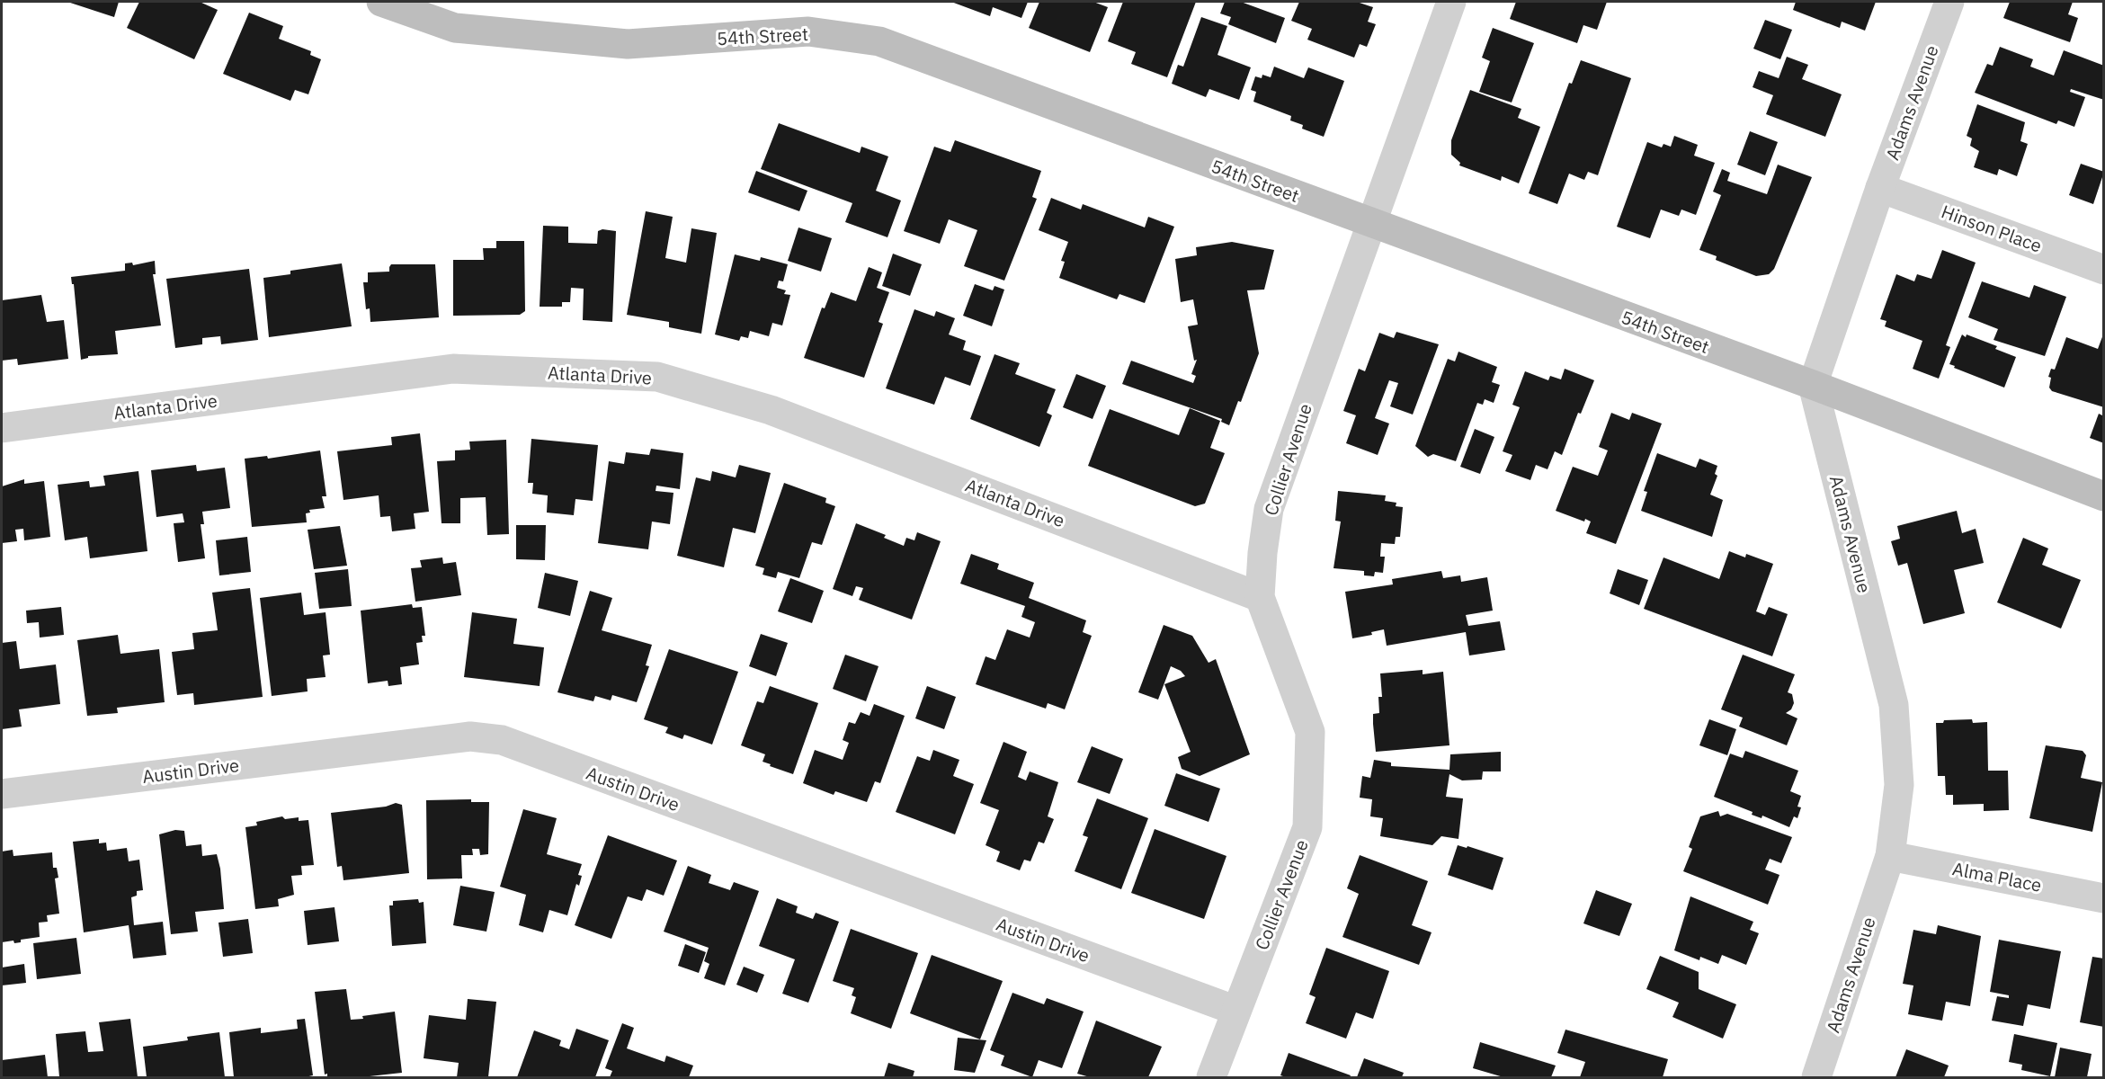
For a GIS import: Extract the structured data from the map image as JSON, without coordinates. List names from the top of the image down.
{
  "streets": {
    "street": [
      "54th Street",
      "Adams Avenue",
      "Hinson Place",
      "Atlanta Drive",
      "Collier Avenue",
      "Austin Drive",
      "Alma Place"
    ]
  },
  "crossings": [
    ["54th Street", "Adams Avenue"],
    ["54th Street", "Collier Avenue"],
    ["Adams Avenue", "Hinson Place"],
    ["Adams Avenue", "Alma Place"],
    ["Atlanta Drive", "Collier Avenue"],
    ["Collier Avenue", "Austin Drive"]
  ]
}
